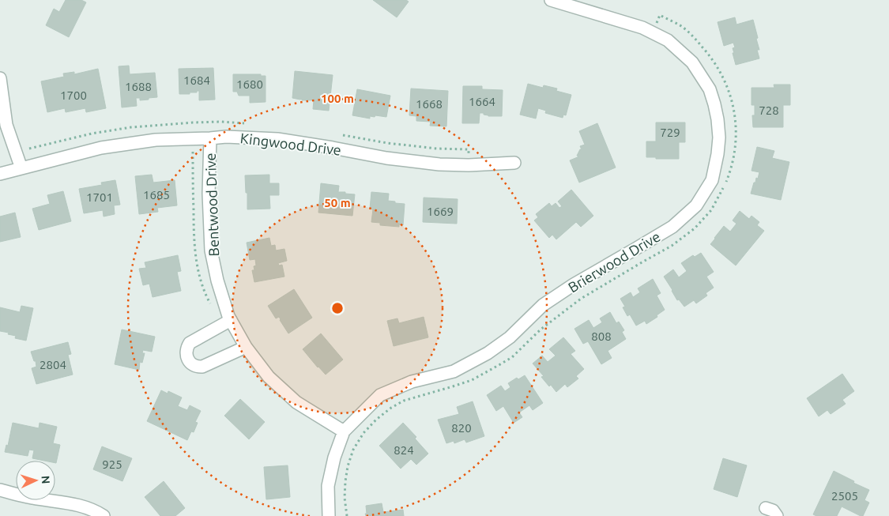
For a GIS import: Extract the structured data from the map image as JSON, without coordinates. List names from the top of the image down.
{
  "streets": {
    "street": ["Kingwood Drive", "Bentwood Drive", "Brierwood Drive"]
  },
  "crossings": [
    ["Kingwood Drive", "Bentwood Drive"],
    ["Bentwood Drive", "Brierwood Drive"]
  ],
  "house_numbers": [
    "1684",
    "1680",
    "1688",
    "1700",
    "1664",
    "1668",
    "728",
    "729",
    "1685",
    "1701",
    "1669",
    "808",
    "2804",
    "820",
    "824",
    "925",
    "2505"
  ],
  "north": "right",
  "rings": ["100 m", "50 m"]
}
